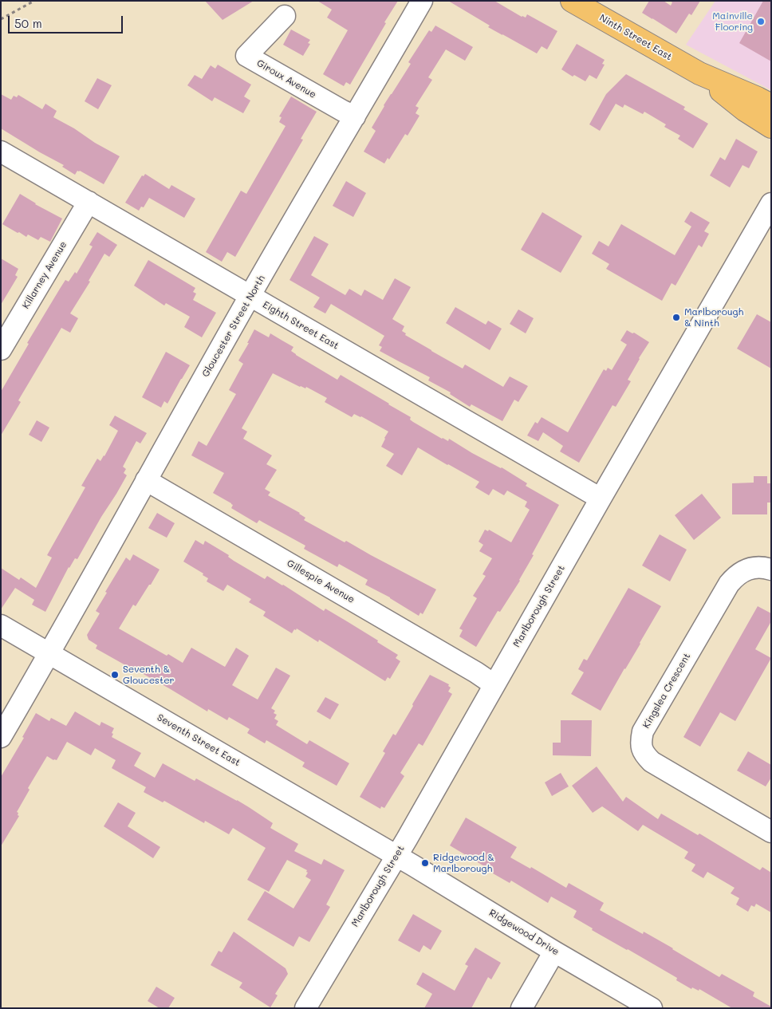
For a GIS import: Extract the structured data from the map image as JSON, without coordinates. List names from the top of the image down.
{
  "streets": {
    "main road": ["Ninth Street East"],
    "street": [
      "Giroux Avenue",
      "Killarney Avenue",
      "Eighth Street East",
      "Gloucester Street North",
      "Gillespie Avenue",
      "Marlborough Street",
      "Kingslea Crescent",
      "Seventh Street East",
      "Ridgewood Drive"
    ]
  },
  "crossings": [
    ["Giroux Avenue", "Gloucester Street North"],
    ["Killarney Avenue", "Eighth Street East"],
    ["Eighth Street East", "Gloucester Street North"],
    ["Eighth Street East", "Marlborough Street"],
    ["Gloucester Street North", "Gillespie Avenue"],
    ["Gloucester Street North", "Seventh Street East"],
    ["Gillespie Avenue", "Marlborough Street"],
    ["Marlborough Street", "Seventh Street East"],
    ["Marlborough Street", "Ridgewood Drive"],
    ["Seventh Street East", "Ridgewood Drive"]
  ],
  "places": [
    "Mainville Flooring",
    "Marlborough & Ninth",
    "Seventh & Gloucester",
    "Ridgewood & Marlborough"
  ],
  "scale_bar": "50 m"
}
